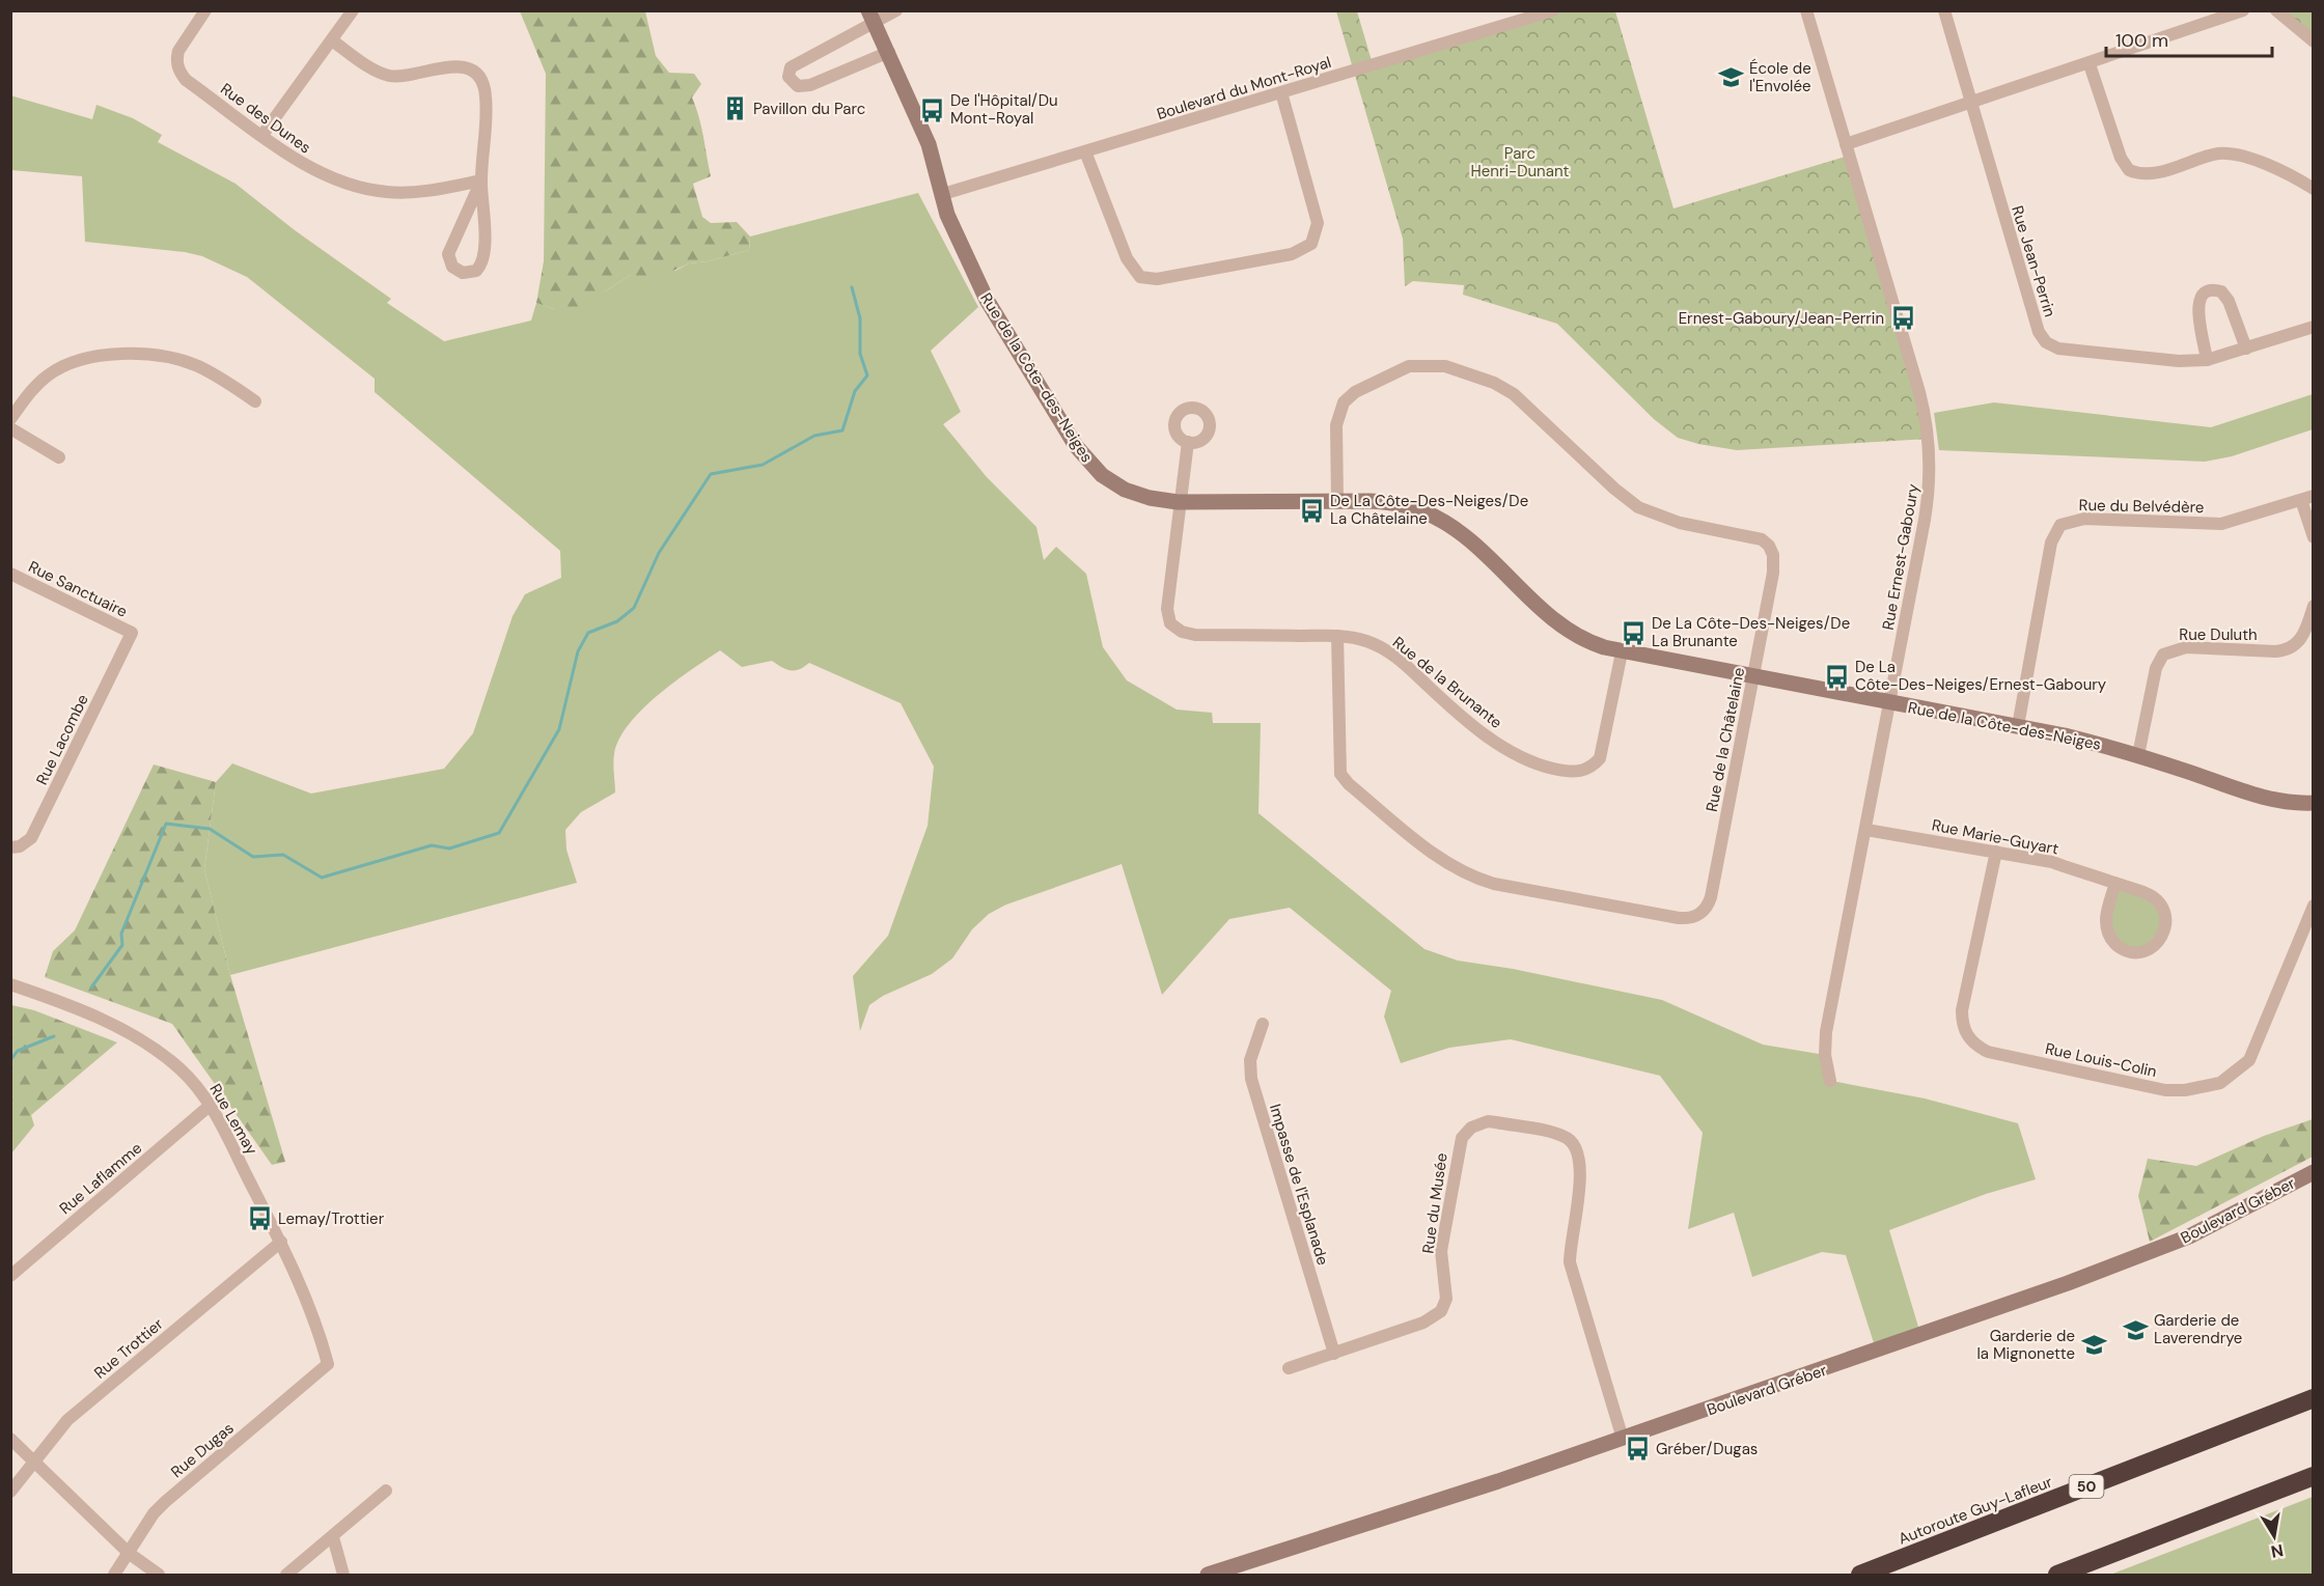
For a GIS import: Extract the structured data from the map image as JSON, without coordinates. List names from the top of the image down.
{
  "streets": {
    "highway": ["50", "Autoroute Guy-Lafleur"],
    "street": [
      "Boulevard du Mont-Royal",
      "Rue des Dunes",
      "Rue Jean-Perrin",
      "Rue de la Côte-des-Neiges",
      "Rue du Belvédère",
      "Rue Ernest-Gaboury",
      "Rue Sanctuaire",
      "Rue Duluth",
      "Rue de la Brunante",
      "Rue Lacombe",
      "Rue de la Châtelaine",
      "Rue Marie-Guyart",
      "Rue Louis-Colin",
      "Rue Lemay",
      "Rue Laflamme",
      "Impasse de l'Esplanade",
      "Rue du Musée",
      "Boulevard Gréber",
      "Rue Trottier",
      "Rue Dugas"
    ]
  },
  "crossings": [
    ["Boulevard du Mont-Royal", "Rue de la Côte-des-Neiges"],
    ["Rue de la Côte-des-Neiges", "Rue du Belvédère"],
    ["Rue de la Côte-des-Neiges", "Rue Ernest-Gaboury"],
    ["Rue de la Côte-des-Neiges", "Rue Duluth"],
    ["Rue de la Côte-des-Neiges", "Rue de la Brunante"],
    ["Rue de la Côte-des-Neiges", "Rue de la Châtelaine"],
    ["Rue Ernest-Gaboury", "Rue Marie-Guyart"],
    ["Rue Sanctuaire", "Rue Lacombe"],
    ["Rue de la Brunante", "Rue de la Châtelaine"],
    ["Rue Marie-Guyart", "Rue Louis-Colin"],
    ["Rue Lemay", "Rue Laflamme"],
    ["Rue Lemay", "Rue Trottier"],
    ["Rue Lemay", "Rue Dugas"],
    ["Impasse de l'Esplanade", "Rue du Musée"],
    ["Rue du Musée", "Boulevard Gréber"]
  ],
  "parks": ["Parc Henri-Dunant"],
  "places": {
    "school or university": ["École de l'Envolée", "Garderie de Laverendrye", "Garderie de la Mignonette"],
    "building": ["Pavillon du Parc"],
    "bus stop": [
      "De l'Hôpital/Du Mont-Royal",
      "Ernest-Gaboury/Jean-Perrin",
      "De La Côte-Des-Neiges/De La Châtelaine",
      "De La Côte-Des-Neiges/De La Brunante",
      "De La Côte-Des-Neiges/Ernest-Gaboury",
      "Lemay/Trottier",
      "Gréber/Dugas"
    ]
  },
  "scale_bar": "100 m",
  "north": "bottom"
}
